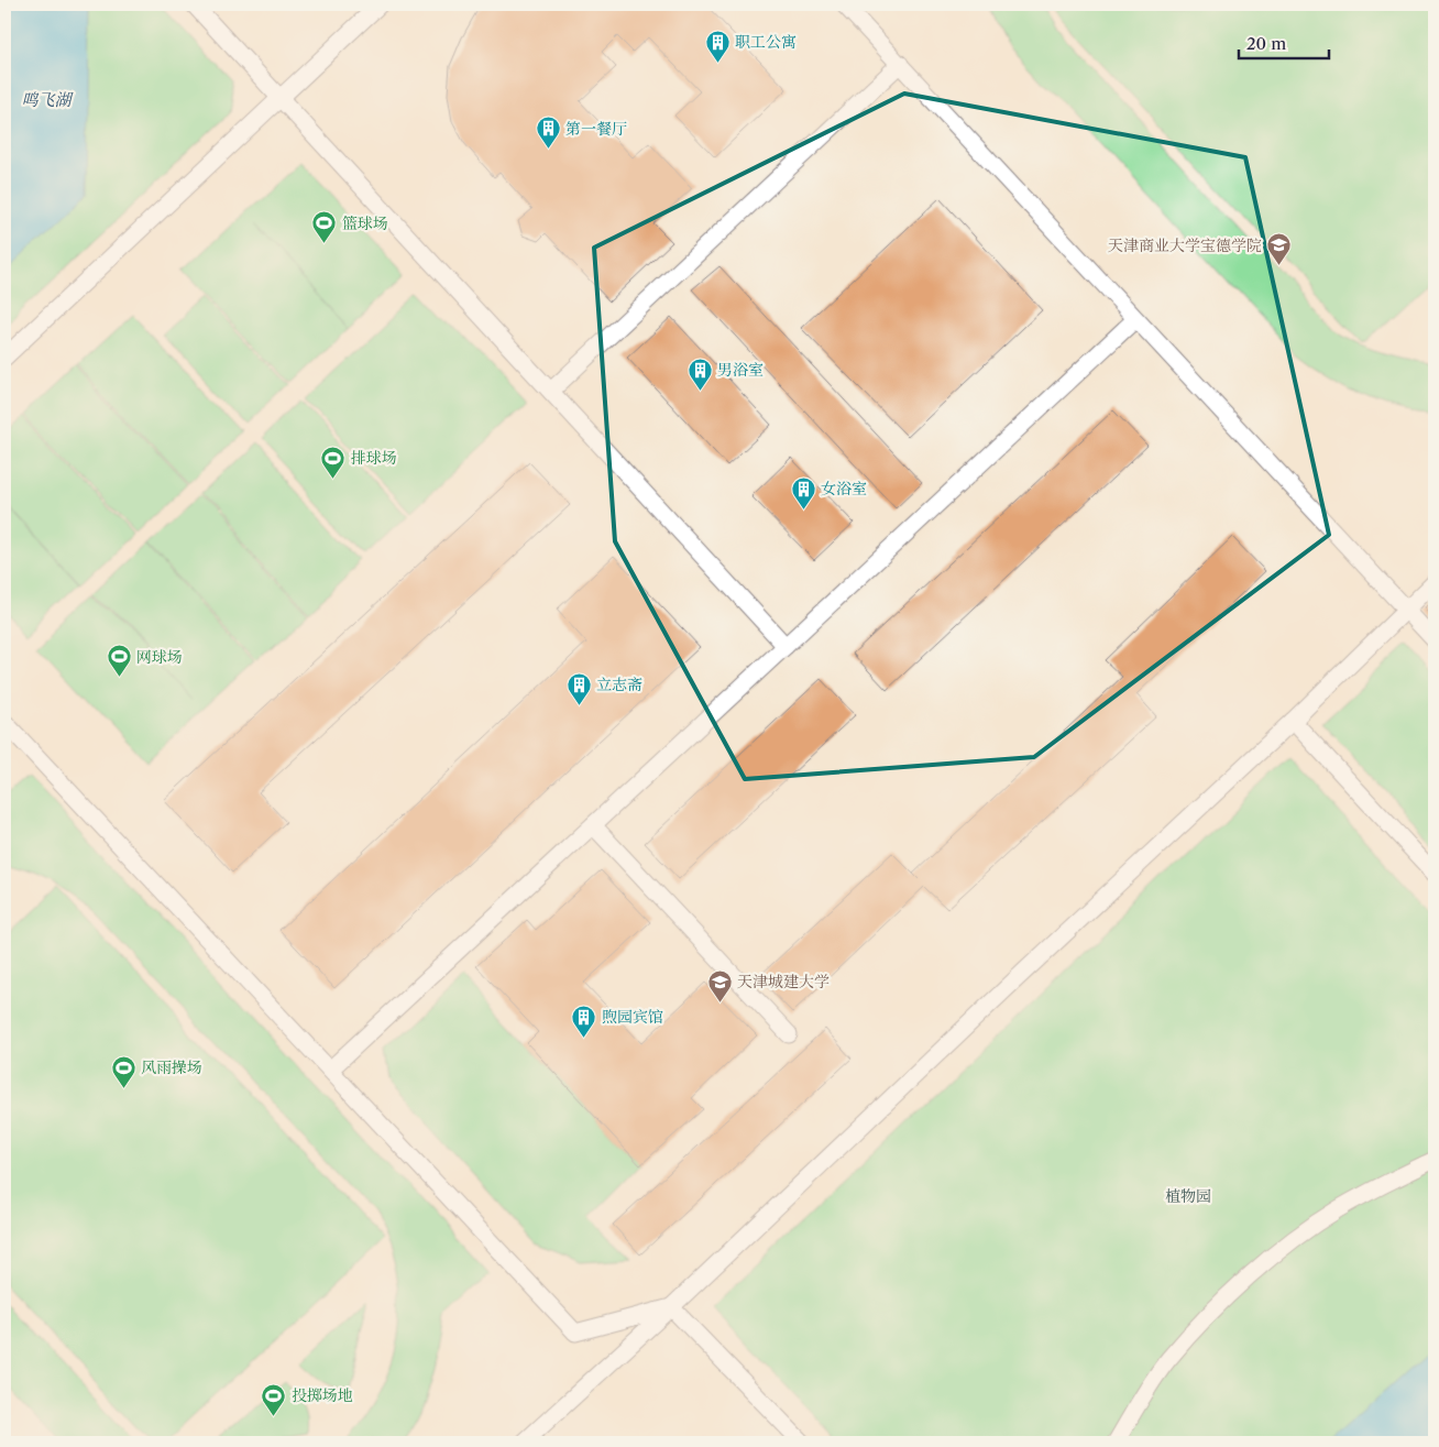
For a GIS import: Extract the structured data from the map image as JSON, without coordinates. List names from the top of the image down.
{
  "water": ["鸣飞湖"],
  "parks": ["植物园"],
  "places": {
    "building": [
      "职工公寓",
      "第一餐厅",
      "男浴室",
      "女浴室",
      "立志斋",
      "煦园宾馆"
    ],
    "sports": [
      "篮球场",
      "排球场",
      "网球场",
      "风雨操场",
      "投掷场地"
    ],
    "school or university": ["天津商业大学宝德学院", "天津城建大学"]
  },
  "scale_bar": "20 m"
}
